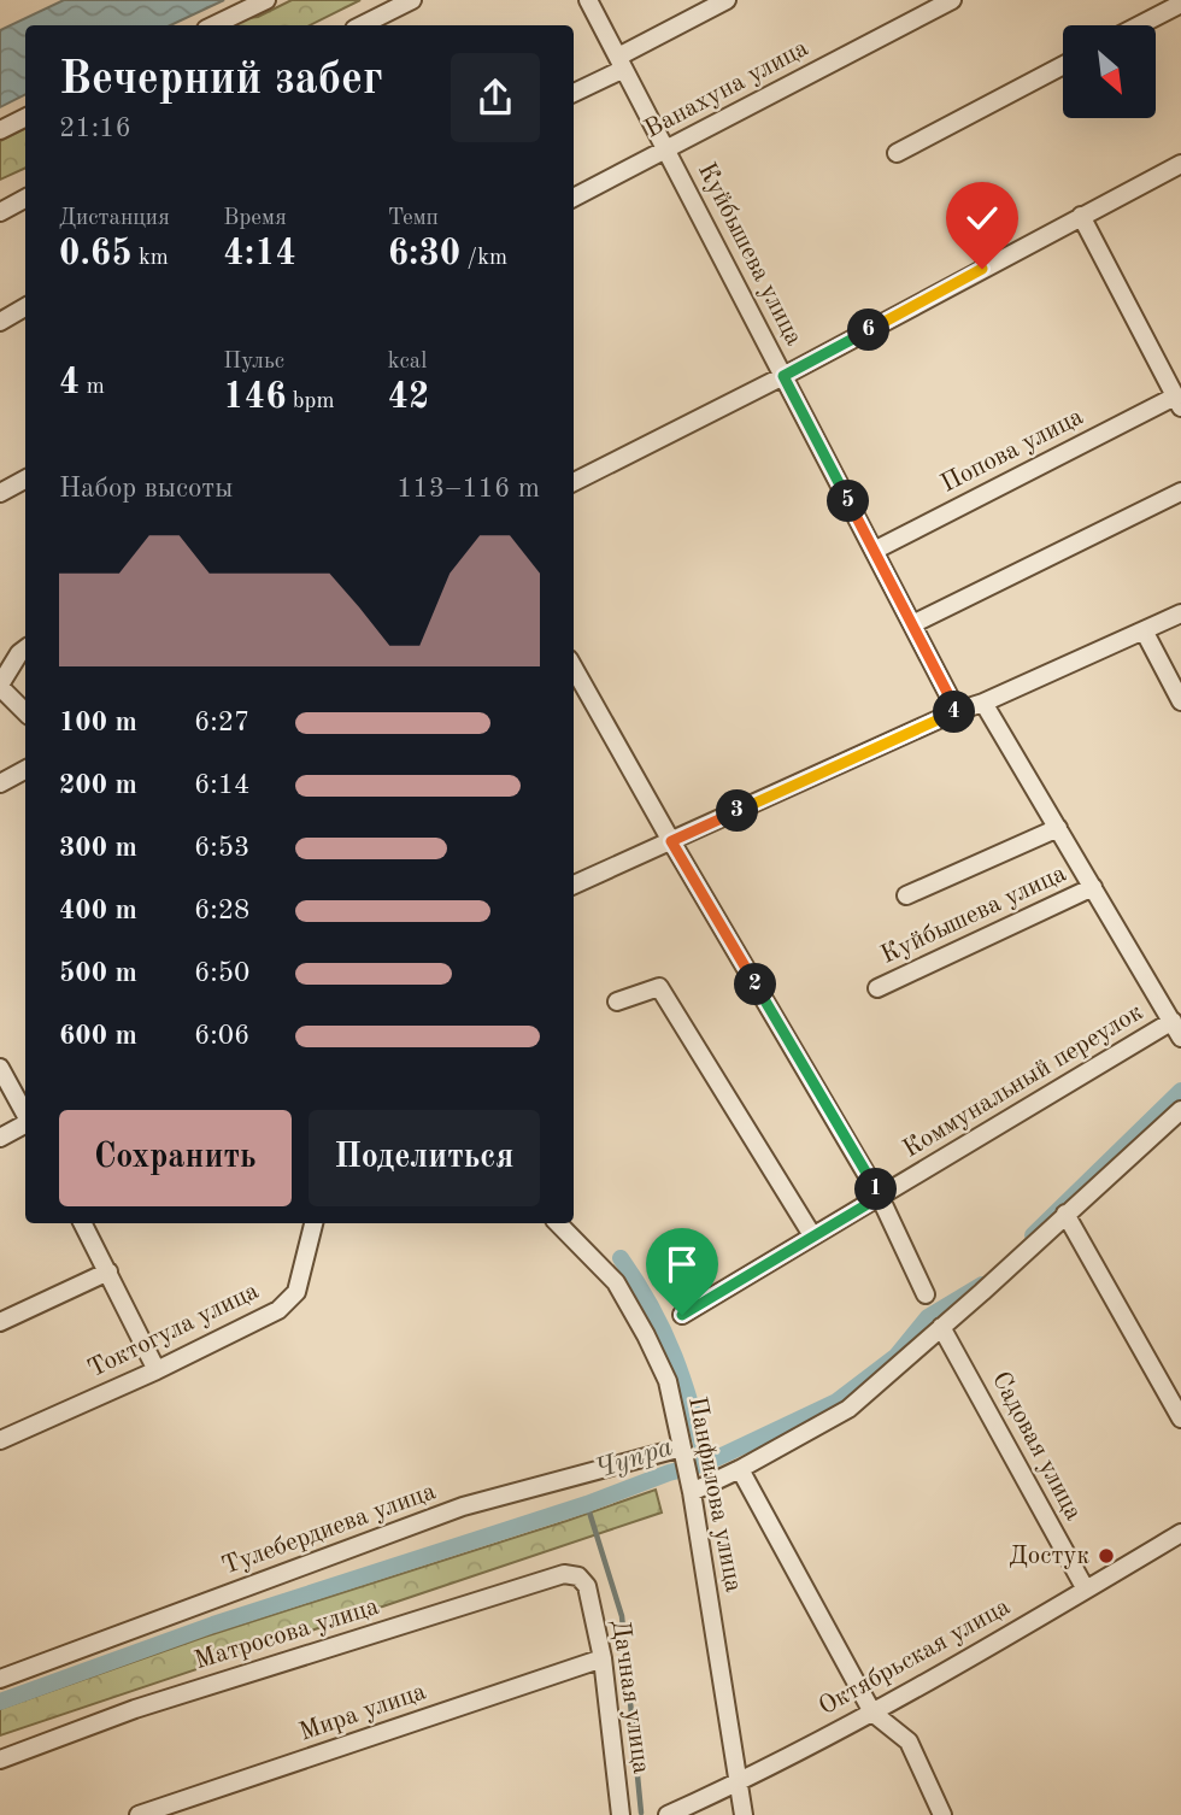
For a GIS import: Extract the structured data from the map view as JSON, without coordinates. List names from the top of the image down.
{
  "streets": {
    "street": [
      "Ванахуна улица",
      "Куйбышева улица",
      "Попова улица",
      "Коммунальный переулок",
      "Токтогула улица",
      "Садовая улица",
      "Панфилова улица",
      "Тулебердиева улица",
      "Матросова улица",
      "Октябрьская улица",
      "Дачная улица",
      "Мира улица"
    ]
  },
  "crossings": [
    ["Ванахуна улица", "Куйбышева улица"],
    ["Куйбышева улица", "Попова улица"],
    ["Куйбышева улица", "Коммунальный переулок"],
    ["Садовая улица", "Октябрьская улица"],
    ["Панфилова улица", "Тулебердиева улица"],
    ["Панфилова улица", "Октябрьская улица"],
    ["Матросова улица", "Дачная улица"],
    ["Дачная улица", "Мира улица"]
  ],
  "water": ["Чупра"],
  "places": ["Достук"],
  "north": "bottom right",
  "page": {
    "heading": ["Вечерний забег", "21:16"],
    "stats": [
      ["Дистанция", "0.65 km"],
      ["Время", "4:14"],
      ["Темп", "6:30 /km"],
      ["4 m"],
      ["Пульс", "146 bpm"],
      ["kcal", "42"]
    ],
    "pins": [
      "6",
      "5",
      "4",
      "3",
      "2",
      "1"
    ],
    "chart": ["Набор высоты", "113–116 m"],
    "list": [
      {
        "name": "100 m",
        "note": "6:27"
      },
      {
        "name": "200 m",
        "note": "6:14"
      },
      {
        "name": "300 m",
        "note": "6:53"
      },
      {
        "name": "400 m",
        "note": "6:28"
      },
      {
        "name": "500 m",
        "note": "6:50"
      },
      {
        "name": "600 m",
        "note": "6:06"
      }
    ],
    "buttons": ["Сохранить", "Поделиться"]
  }
}
